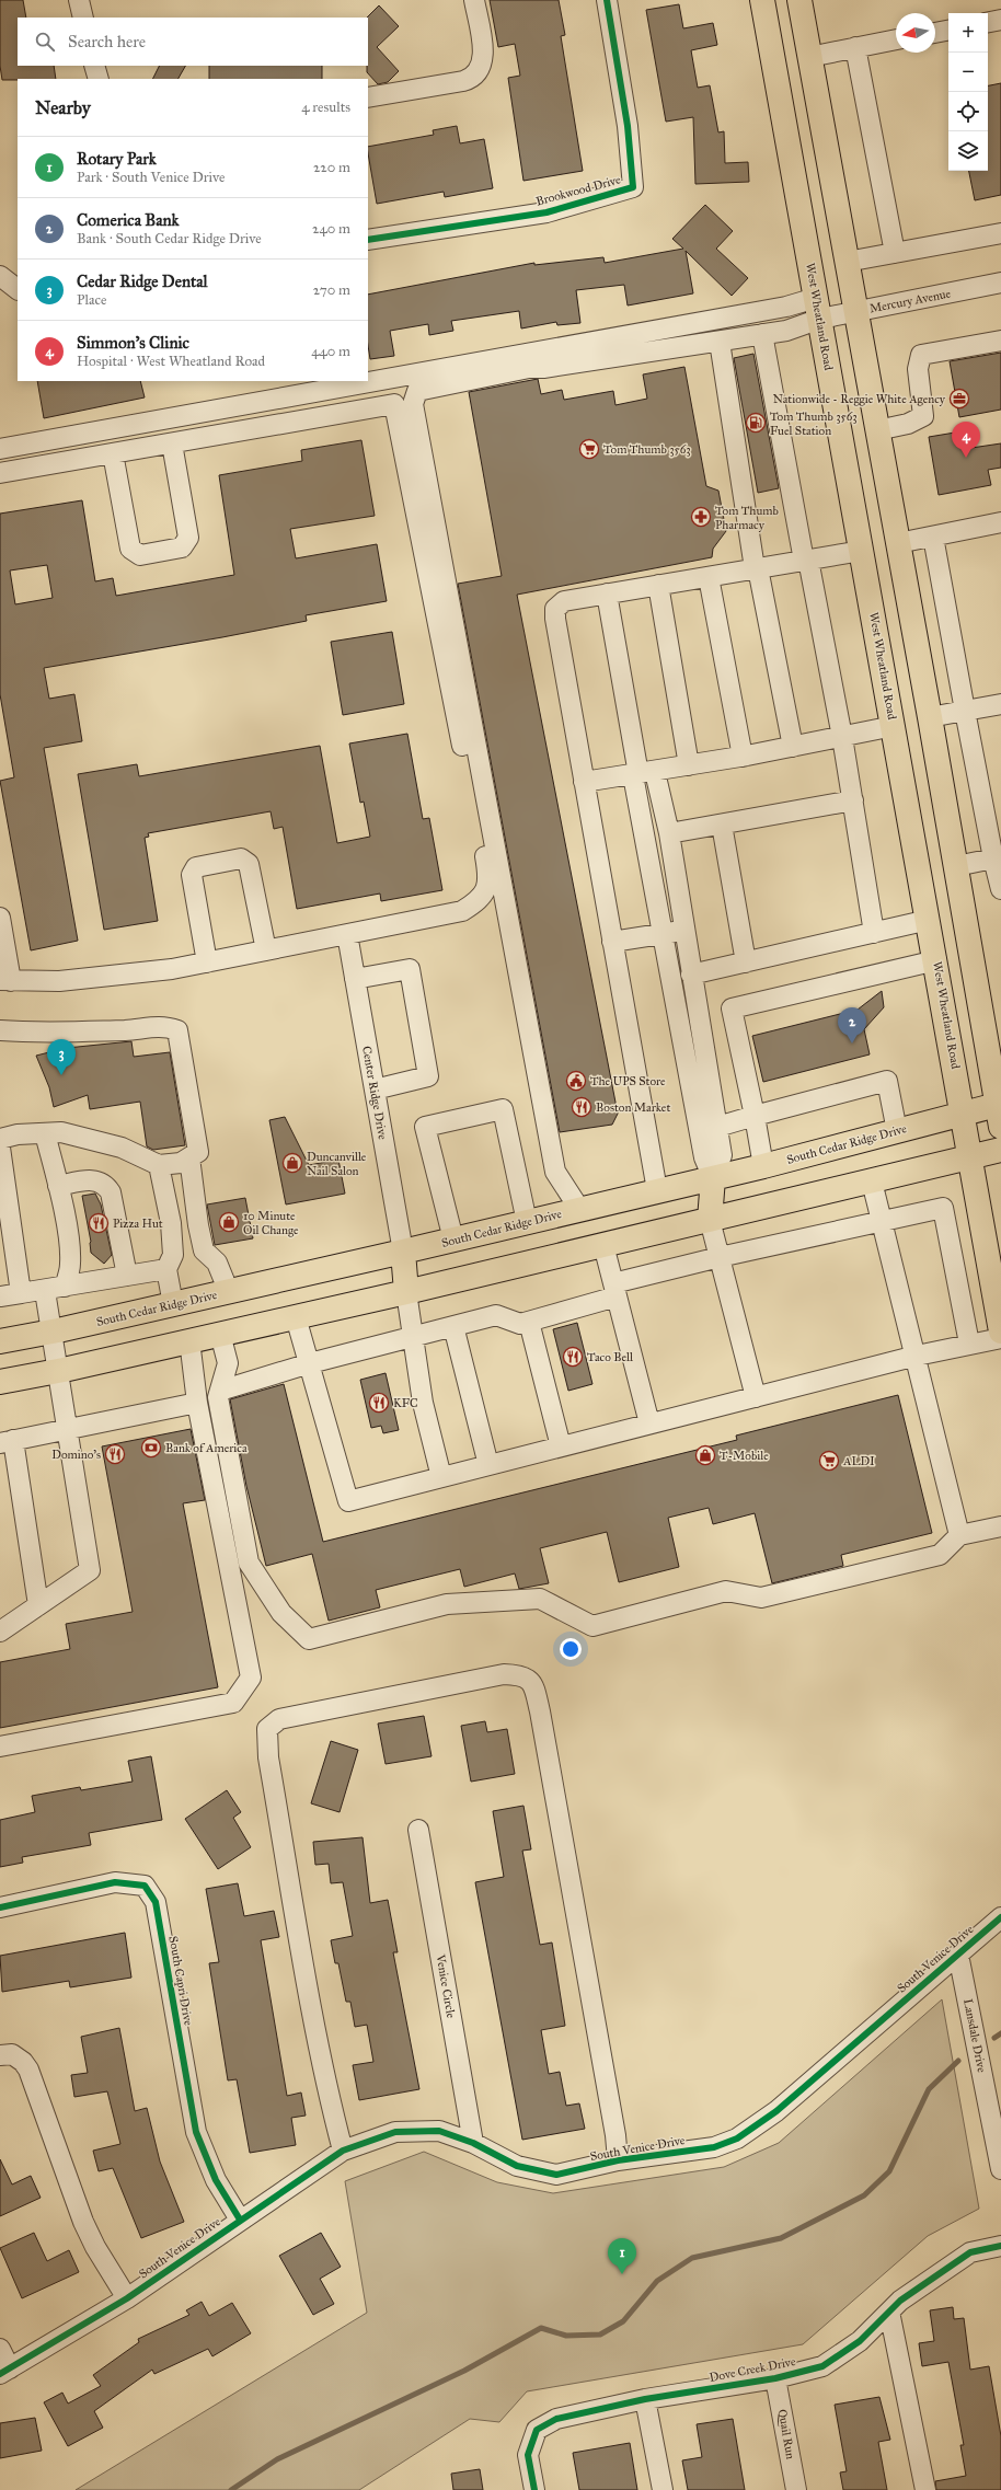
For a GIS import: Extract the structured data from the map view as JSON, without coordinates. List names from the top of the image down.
{
  "streets": {
    "main road": ["West Wheatland Road", "South Cedar Ridge Drive"],
    "street": [
      "Brookwood Drive",
      "Mercury Avenue",
      "Center Ridge Drive",
      "South Venice Drive",
      "South Capri Drive",
      "Venice Circle",
      "Lansdale Drive",
      "Dove Creek Drive",
      "Quail Run"
    ]
  },
  "crossings": [
    ["Mercury Avenue", "West Wheatland Road"],
    ["West Wheatland Road", "South Cedar Ridge Drive"],
    ["Center Ridge Drive", "South Cedar Ridge Drive"],
    ["South Venice Drive", "South Capri Drive"],
    ["South Venice Drive", "Venice Circle"],
    ["South Venice Drive", "Lansdale Drive"],
    ["Dove Creek Drive", "Quail Run"]
  ],
  "places": {
    "office": ["Nationwide - Reggie White Agency"],
    "fuel station": ["Tom Thumb 3563 Fuel Station"],
    "supermarket": ["Tom Thumb 3563", "ALDI"],
    "pharmacy": ["Tom Thumb Pharmacy"],
    "public building": ["The UPS Store"],
    "restaurant": [
      "Boston Market",
      "Pizza Hut",
      "Taco Bell",
      "KFC",
      "Domino's"
    ],
    "shop": ["Duncanville Nail Salon", "10 Minute Oil Change", "T-Mobile"],
    "bank": ["Bank of America"]
  },
  "north": "left",
  "page": {
    "map_buttons": ["+", "−"],
    "search": "Search here",
    "heading": ["Nearby", "4 results"],
    "list": [
      {
        "mark": "1",
        "name": "Rotary Park",
        "note": "Park · South Venice Drive",
        "value": "220 m"
      },
      {
        "mark": "2",
        "name": "Comerica Bank",
        "note": "Bank · South Cedar Ridge Drive",
        "value": "240 m"
      },
      {
        "mark": "3",
        "name": "Cedar Ridge Dental",
        "note": "Place",
        "value": "270 m"
      },
      {
        "mark": "4",
        "name": "Simmon's Clinic",
        "note": "Hospital · West Wheatland Road",
        "value": "440 m"
      }
    ],
    "pins": [
      "4",
      "2",
      "3",
      "1"
    ]
  }
}
